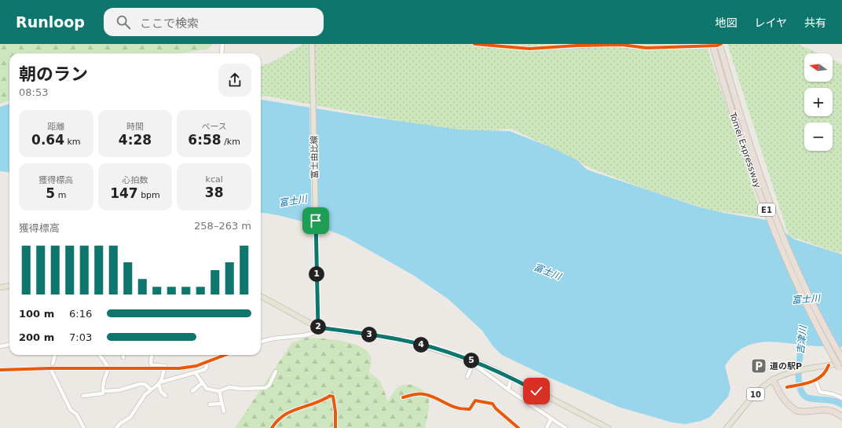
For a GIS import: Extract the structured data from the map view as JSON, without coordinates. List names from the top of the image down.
{
  "streets": {
    "highway": ["Tomei Expressway", "E1"],
    "main road": ["富士由比線", "10"]
  },
  "crossings": [
    ["Tomei Expressway", "10"]
  ],
  "water": ["富士川", "吉津川"],
  "places": {
    "parking": ["道の駅P"]
  },
  "north": "left",
  "page": {
    "header": "Runloop",
    "search": "ここで検索",
    "nav": ["地図", "レイヤ", "共有"],
    "map_buttons": ["+", "−"],
    "heading": ["朝のラン", "08:53"],
    "stats": [
      ["距離", "0.64 km"],
      ["時間", "4:28"],
      ["ペース", "6:58 /km"],
      ["獲得標高", "5 m"],
      ["心拍数", "147 bpm"],
      ["kcal", "38"]
    ],
    "chart": ["獲得標高", "258–263 m"],
    "pins": [
      "1",
      "2",
      "3",
      "4",
      "5"
    ],
    "list": [
      {
        "name": "100 m",
        "note": "6:16"
      },
      {
        "name": "200 m",
        "note": "7:03"
      }
    ]
  }
}
